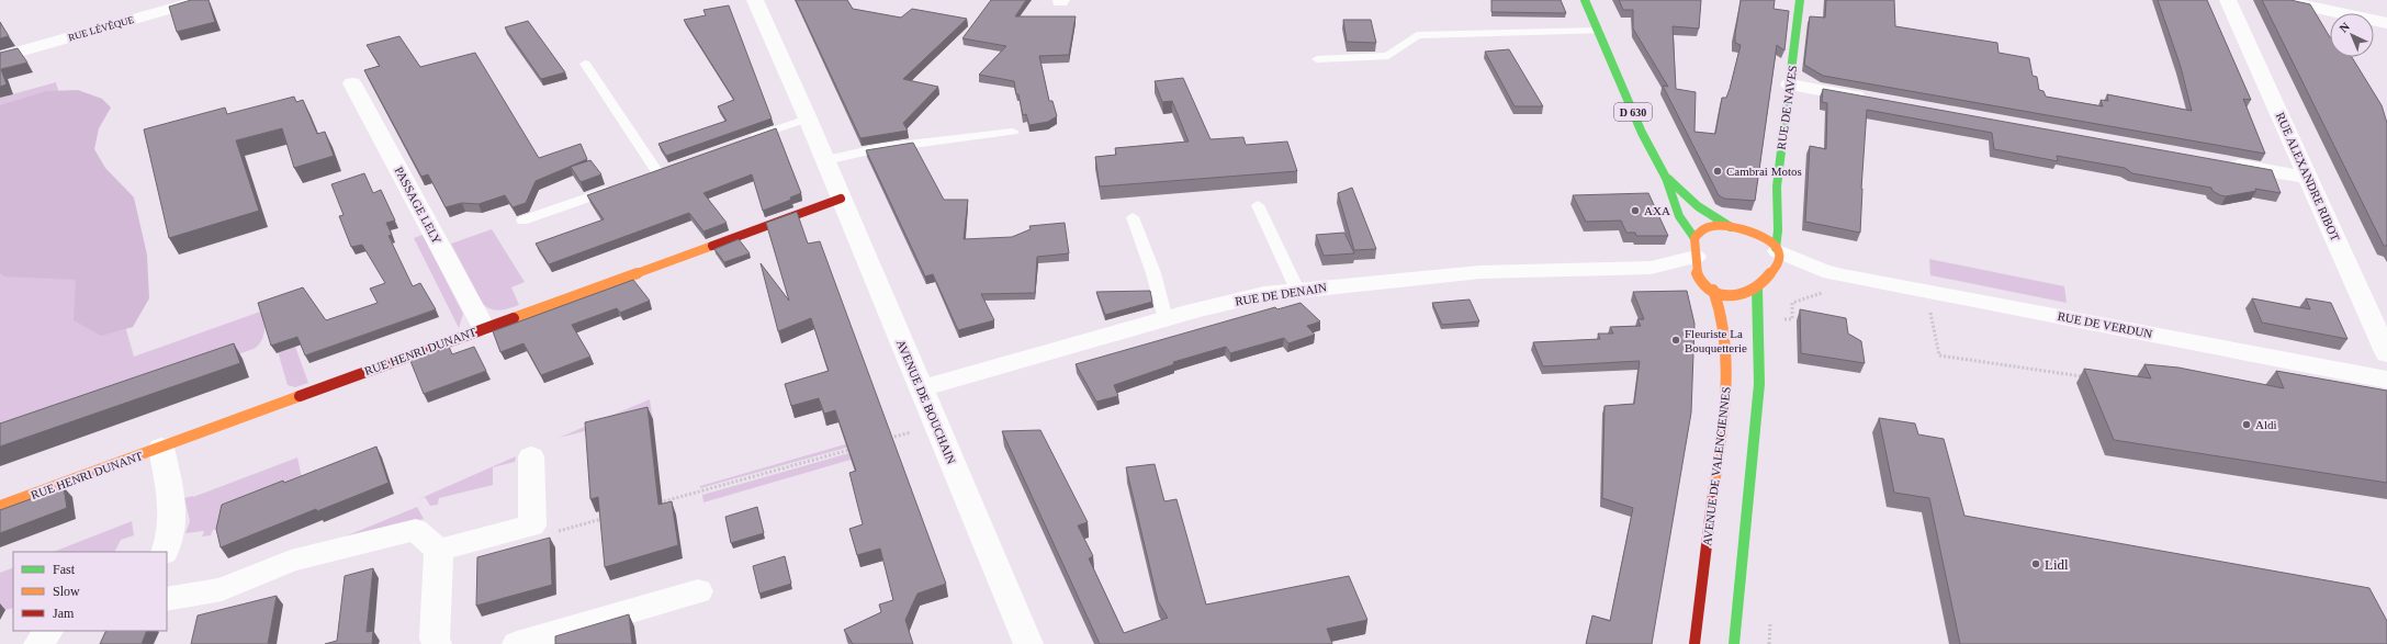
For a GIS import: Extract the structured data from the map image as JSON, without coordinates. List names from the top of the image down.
{
  "streets": {
    "main road": [
      "RUE DE NAVES",
      "D 630",
      "RUE HENRI DUNANT",
      "AVENUE DE VALENCIENNES"
    ],
    "street": [
      "RUE LÉVÊQUE",
      "RUE ALEXANDRE RIBOT",
      "PASSAGE LELY",
      "RUE DE DENAIN",
      "RUE DE VERDUN",
      "AVENUE DE BOUCHAIN"
    ]
  },
  "crossings": [
    ["RUE DE NAVES", "D 630"],
    ["RUE DE NAVES", "RUE DE DENAIN"],
    ["RUE DE NAVES", "RUE DE VERDUN"],
    ["RUE DE NAVES", "AVENUE DE VALENCIENNES"],
    ["D 630", "RUE DE DENAIN"],
    ["D 630", "RUE DE VERDUN"],
    ["D 630", "AVENUE DE VALENCIENNES"],
    ["PASSAGE LELY", "RUE HENRI DUNANT"],
    ["RUE DE DENAIN", "RUE DE VERDUN"],
    ["RUE DE DENAIN", "AVENUE DE BOUCHAIN"],
    ["RUE DE DENAIN", "AVENUE DE VALENCIENNES"],
    ["RUE DE VERDUN", "AVENUE DE VALENCIENNES"],
    ["RUE HENRI DUNANT", "AVENUE DE BOUCHAIN"]
  ],
  "places": [
    "Cambrai Motos",
    "AXA",
    "Fleuriste La Bouquetterie",
    "Aldi",
    "Lidl"
  ],
  "legend": ["Fast", "Slow", "Jam"],
  "north": "top left"
}
